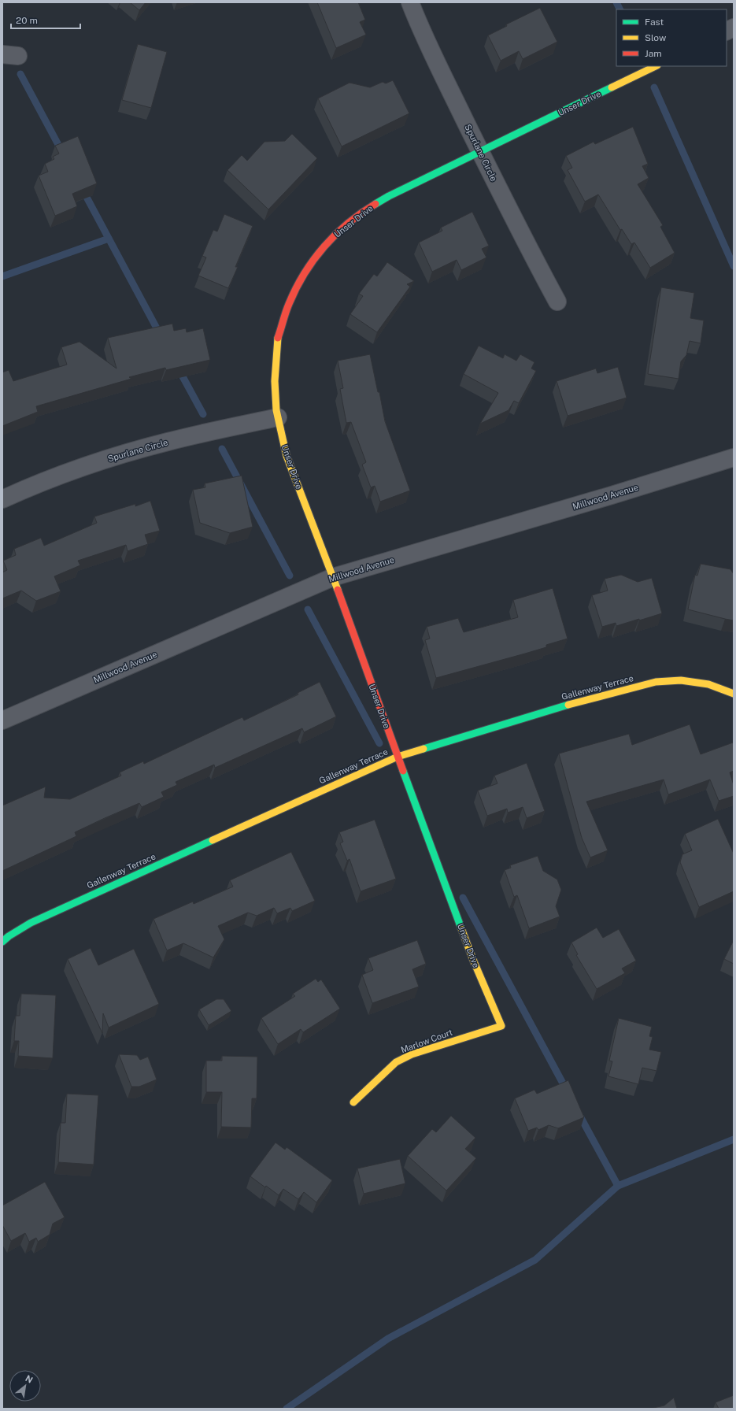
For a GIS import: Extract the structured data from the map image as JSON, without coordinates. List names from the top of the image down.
{
  "streets": {
    "street": [
      "Unser Drive",
      "Spurlane Circle",
      "Millwood Avenue",
      "Gallenway Terrace",
      "Marlow Court"
    ]
  },
  "crossings": [
    ["Unser Drive", "Spurlane Circle"],
    ["Unser Drive", "Millwood Avenue"],
    ["Unser Drive", "Gallenway Terrace"],
    ["Unser Drive", "Marlow Court"]
  ],
  "legend": ["Fast", "Slow", "Jam"],
  "scale_bar": "20 m",
  "north": "top right"
}
